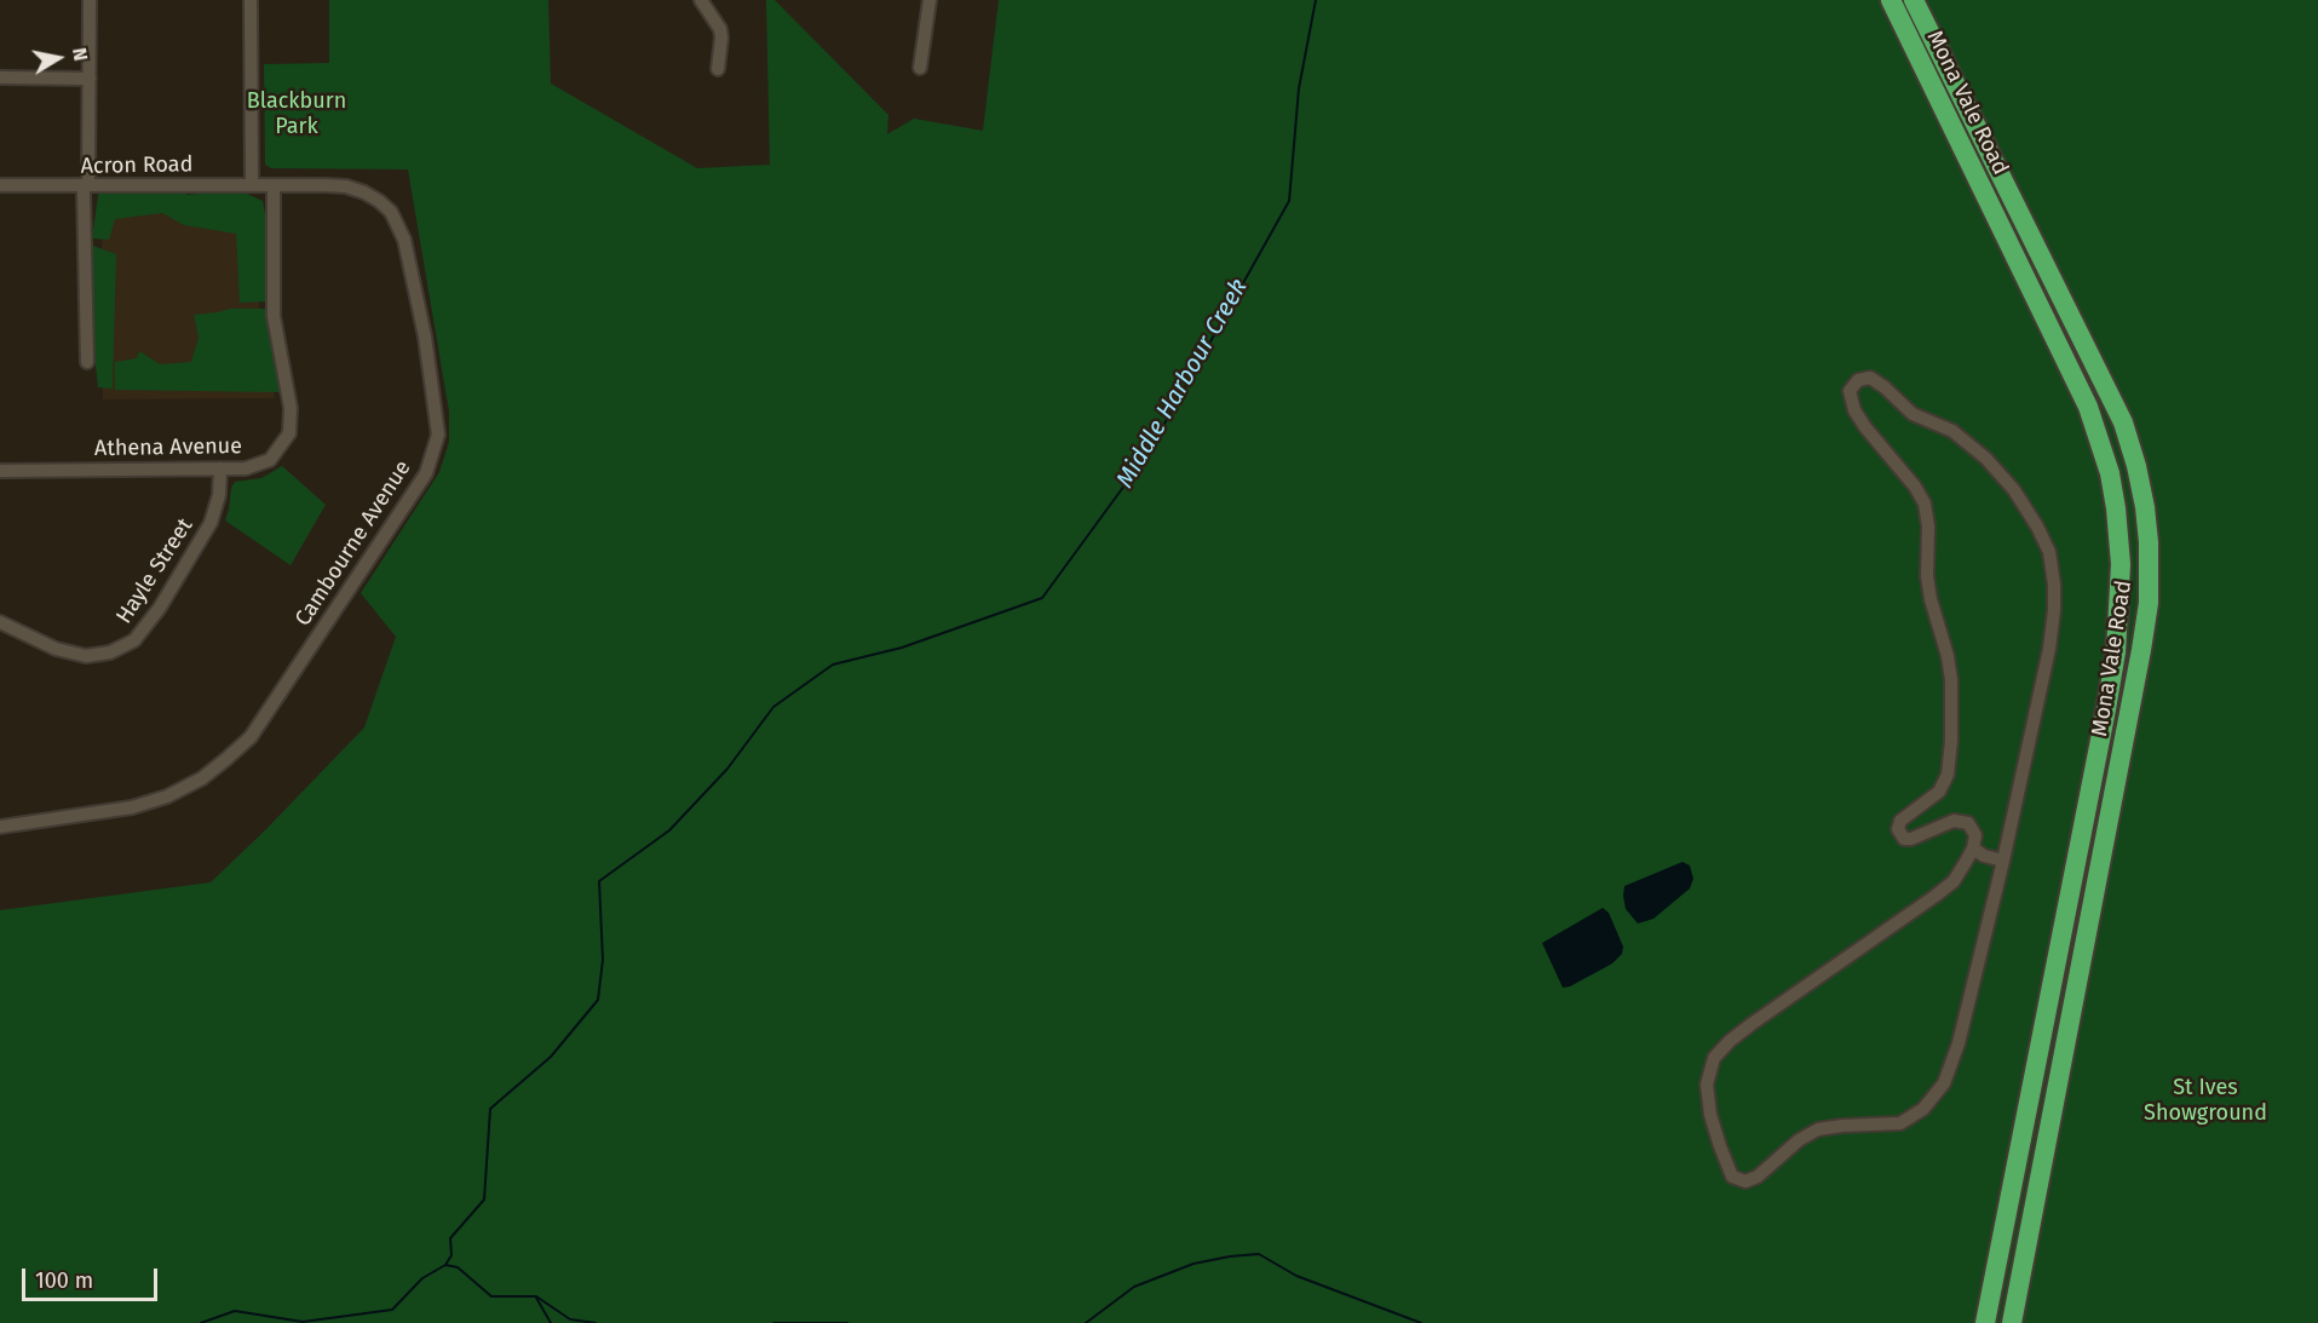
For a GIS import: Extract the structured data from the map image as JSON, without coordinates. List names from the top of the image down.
{
  "streets": {
    "highway": ["Mona Vale Road"],
    "street": [
      "Acron Road",
      "Athena Avenue",
      "Cambourne Avenue",
      "Hayle Street"
    ]
  },
  "crossings": [
    ["Acron Road", "Athena Avenue"],
    ["Acron Road", "Cambourne Avenue"],
    ["Athena Avenue", "Cambourne Avenue"],
    ["Athena Avenue", "Hayle Street"]
  ],
  "water": ["Middle Harbour Creek"],
  "parks": ["Blackburn Park", "St Ives Showground"],
  "scale_bar": "100 m",
  "north": "right"
}
